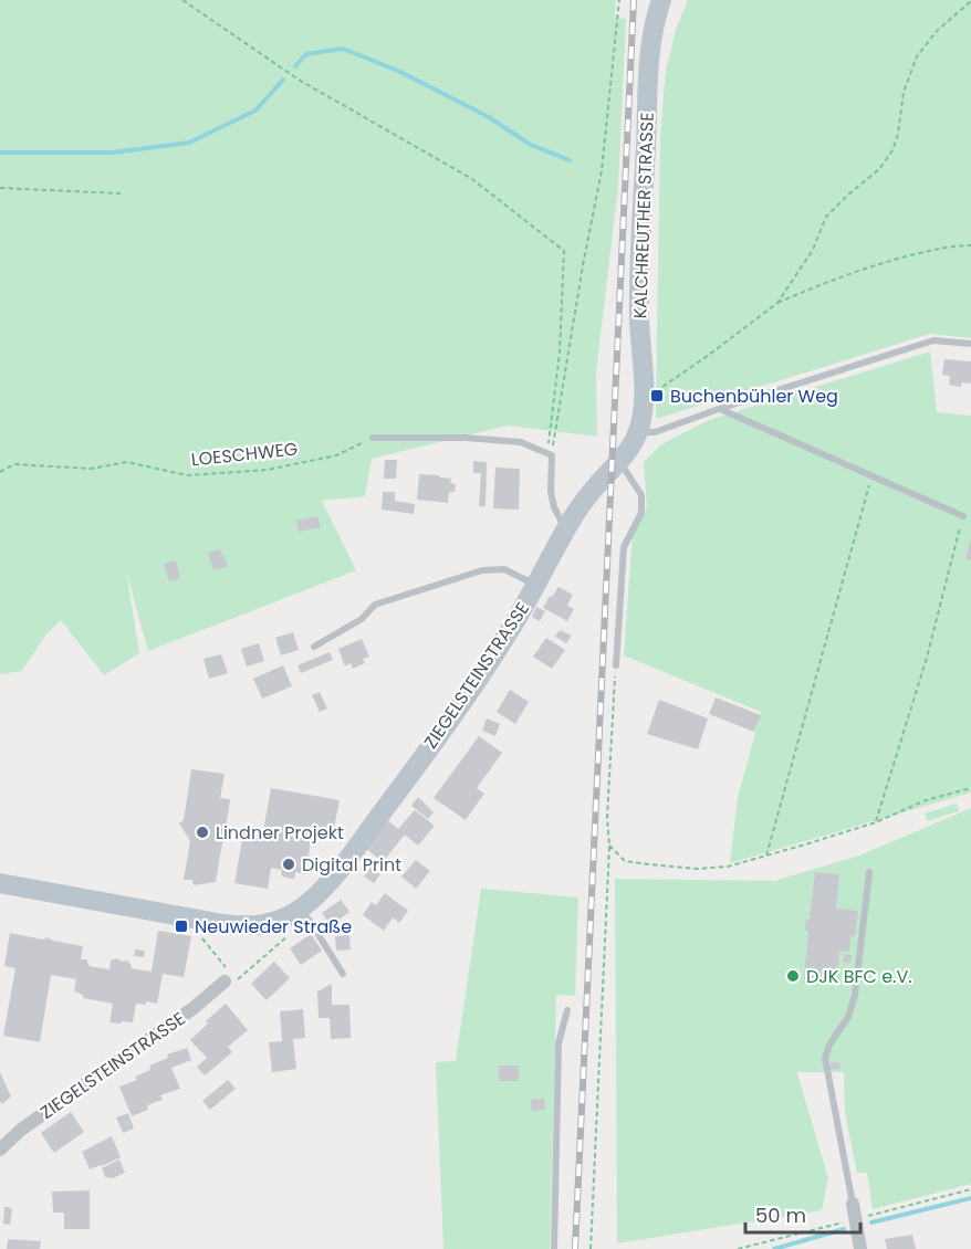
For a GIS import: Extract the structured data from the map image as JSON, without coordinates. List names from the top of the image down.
{
  "streets": {
    "street": ["KALCHREUTHER STRASSE", "ZIEGELSTEINSTRASSE"],
    "path": ["LOESCHWEG"]
  },
  "crossings": [
    ["KALCHREUTHER STRASSE", "ZIEGELSTEINSTRASSE"]
  ],
  "places": {
    "transit": ["Buchenbühler Weg", "Neuwieder Straße"],
    "other": ["Lindner Projekt", "Digital Print", "DJK BFC e.V."]
  },
  "scale_bar": "50 m"
}
